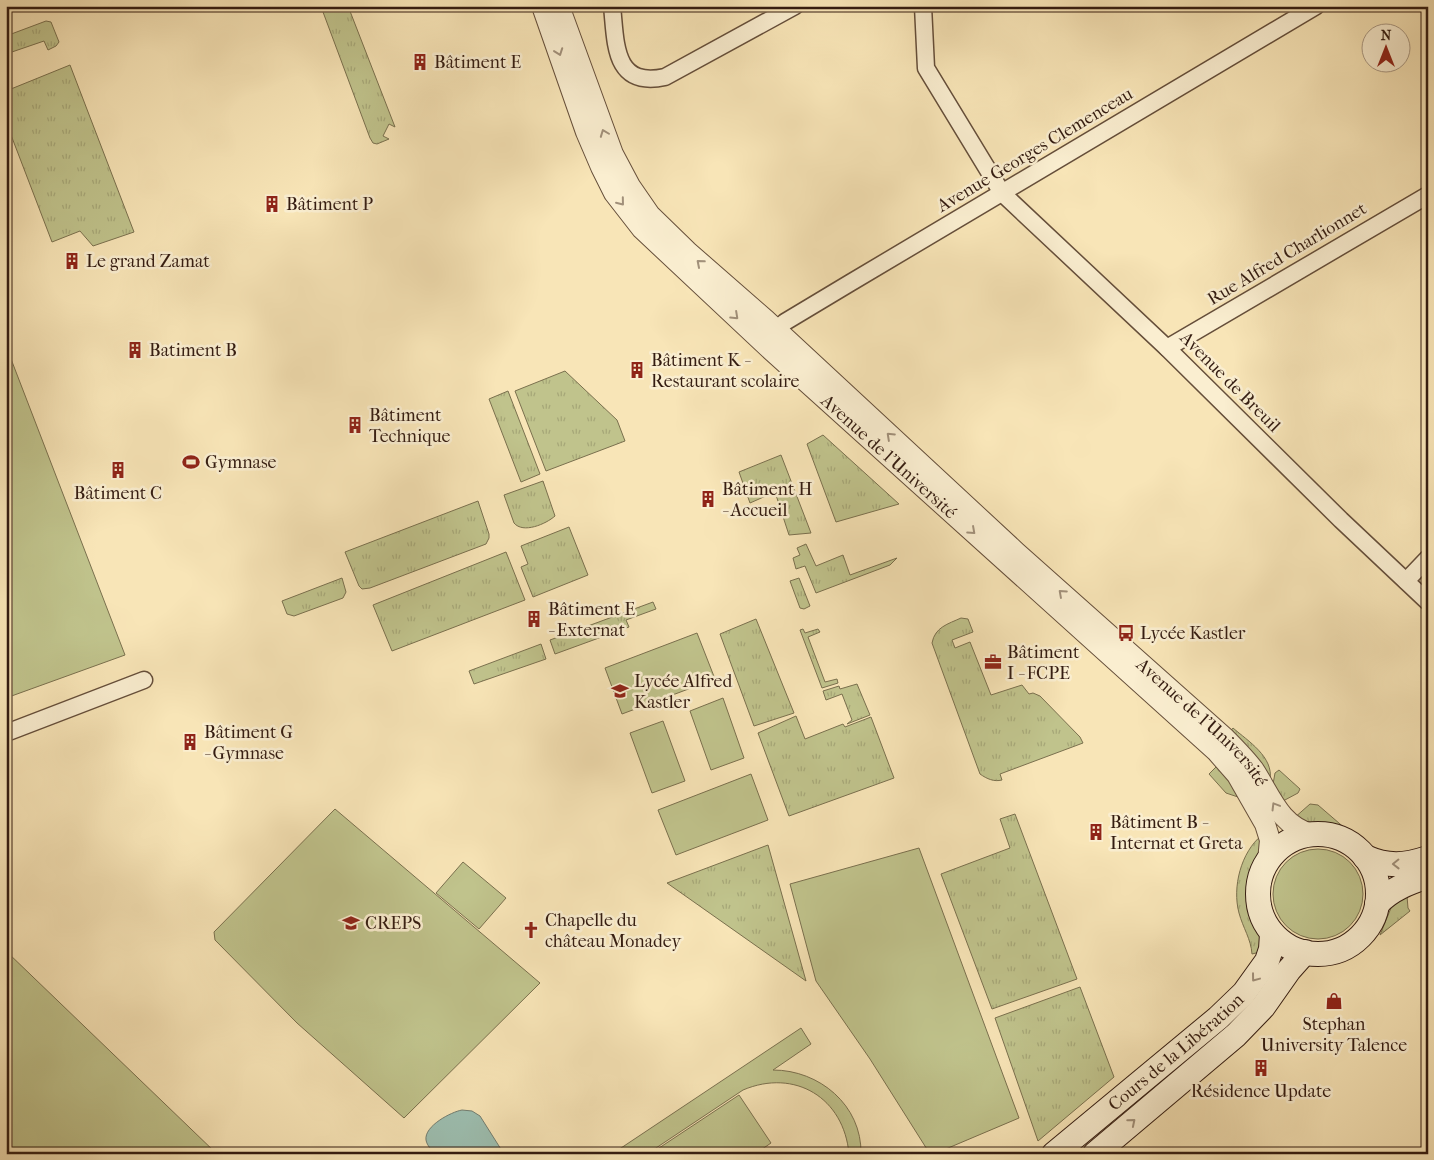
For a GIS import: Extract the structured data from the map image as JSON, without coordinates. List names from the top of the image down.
{
  "streets": {
    "main road": ["Cours de la Libération"],
    "street": [
      "Avenue Georges Clemenceau",
      "Rue Alfred Charlionnet",
      "Avenue de Breuil",
      "Avenue de l'Université"
    ]
  },
  "crossings": [
    ["Avenue Georges Clemenceau", "Avenue de Breuil"],
    ["Avenue Georges Clemenceau", "Avenue de l'Université"],
    ["Rue Alfred Charlionnet", "Avenue de Breuil"],
    ["Avenue de l'Université", "Cours de la Libération"]
  ],
  "places": {
    "building": [
      "Bâtiment E",
      "Bâtiment P",
      "Le grand Zamat",
      "Batiment B",
      "Bâtiment K - Restaurant scolaire",
      "Bâtiment Technique",
      "Bâtiment C",
      "Bâtiment H - Accueil",
      "Bâtiment E - Externat",
      "Bâtiment G - Gymnase",
      "Bâtiment B - Internat et Greta",
      "Résidence Update"
    ],
    "sports": ["Gymnase"],
    "bus stop": ["Lycée Kastler"],
    "office": ["Bâtiment I - FCPE"],
    "school or university": ["Lycée Alfred Kastler", "CREPS"],
    "church": ["Chapelle du château Monadey"],
    "shop": ["Stephan University Talence"]
  },
  "north": "top"
}
